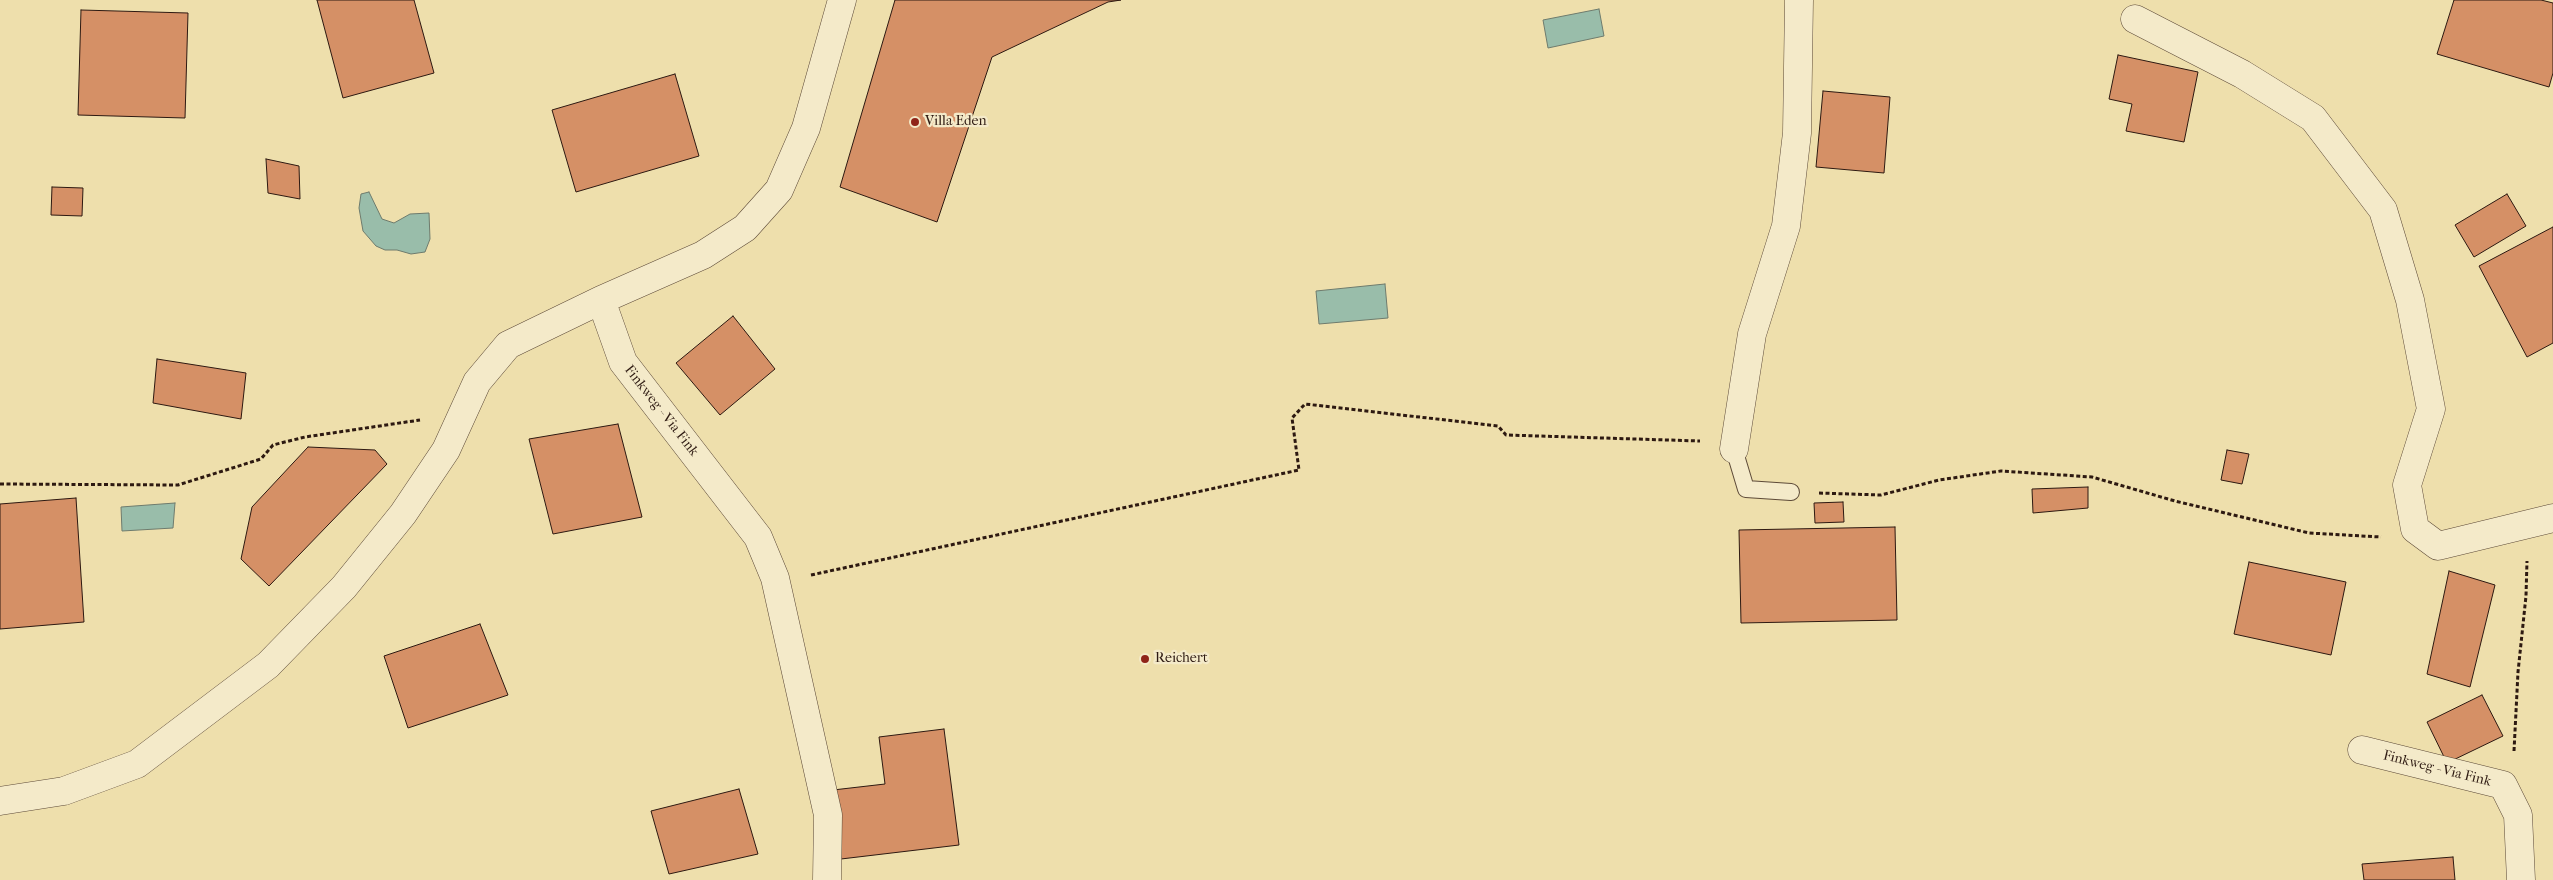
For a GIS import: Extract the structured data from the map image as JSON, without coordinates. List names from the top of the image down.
{
  "streets": {
    "street": ["Finkweg - Via Fink"]
  },
  "places": ["Villa Eden", "Reichert"]
}
